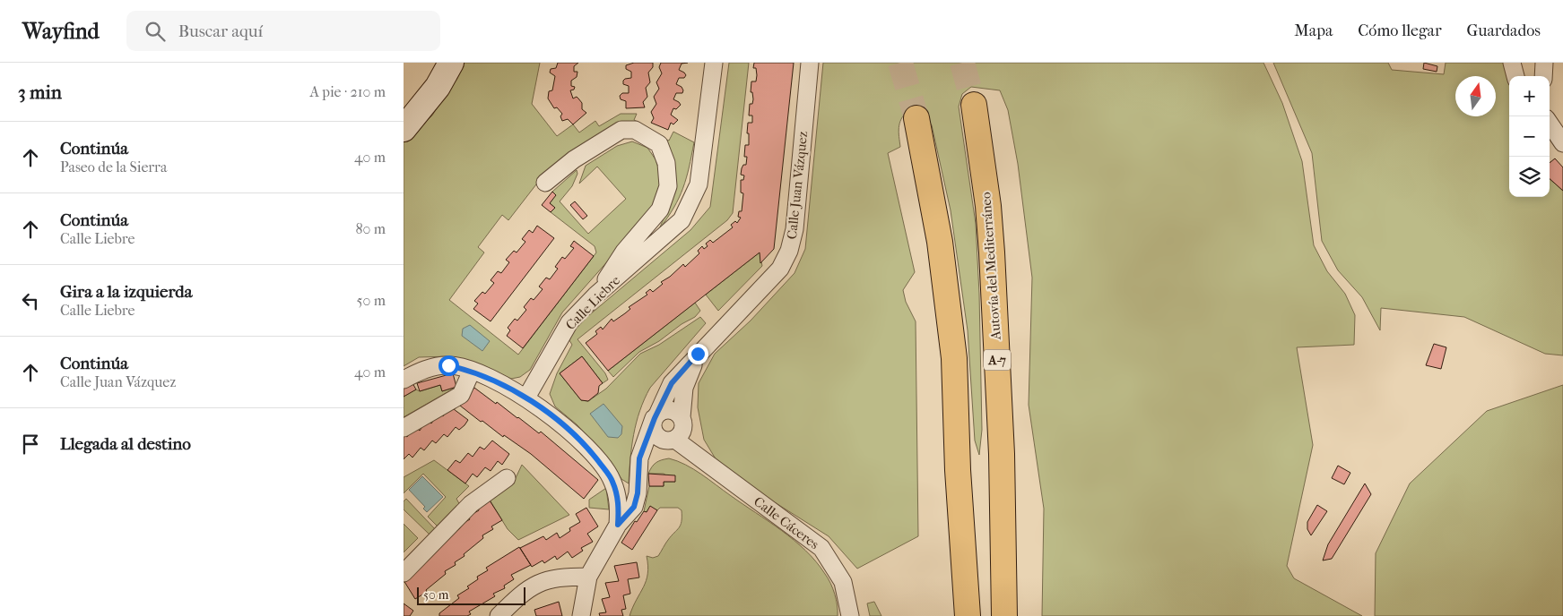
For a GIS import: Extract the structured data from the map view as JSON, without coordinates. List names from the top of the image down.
{
  "streets": {
    "highway": ["Autovía del Mediterráneo", "A-7"],
    "street": ["Calle Juan Vázquez", "Calle Liebre", "Calle Cáceres"]
  },
  "crossings": [
    ["Calle Juan Vázquez", "Calle Cáceres"]
  ],
  "scale_bar": "50 m",
  "north": "top",
  "page": {
    "header": "Wayfind",
    "search": "Buscar aquí",
    "nav": ["Mapa", "Cómo llegar", "Guardados"],
    "heading": ["3 min", "A pie · 210 m"],
    "map_buttons": ["+", "−"],
    "list": [
      ["Continúa", "Paseo de la Sierra", "40 m"],
      ["Continúa", "Calle Liebre", "80 m"],
      ["Gira a la izquierda", "Calle Liebre", "50 m"],
      ["Continúa", "Calle Juan Vázquez", "40 m"],
      "Llegada al destino"
    ],
    "scale": "50 m"
  }
}
